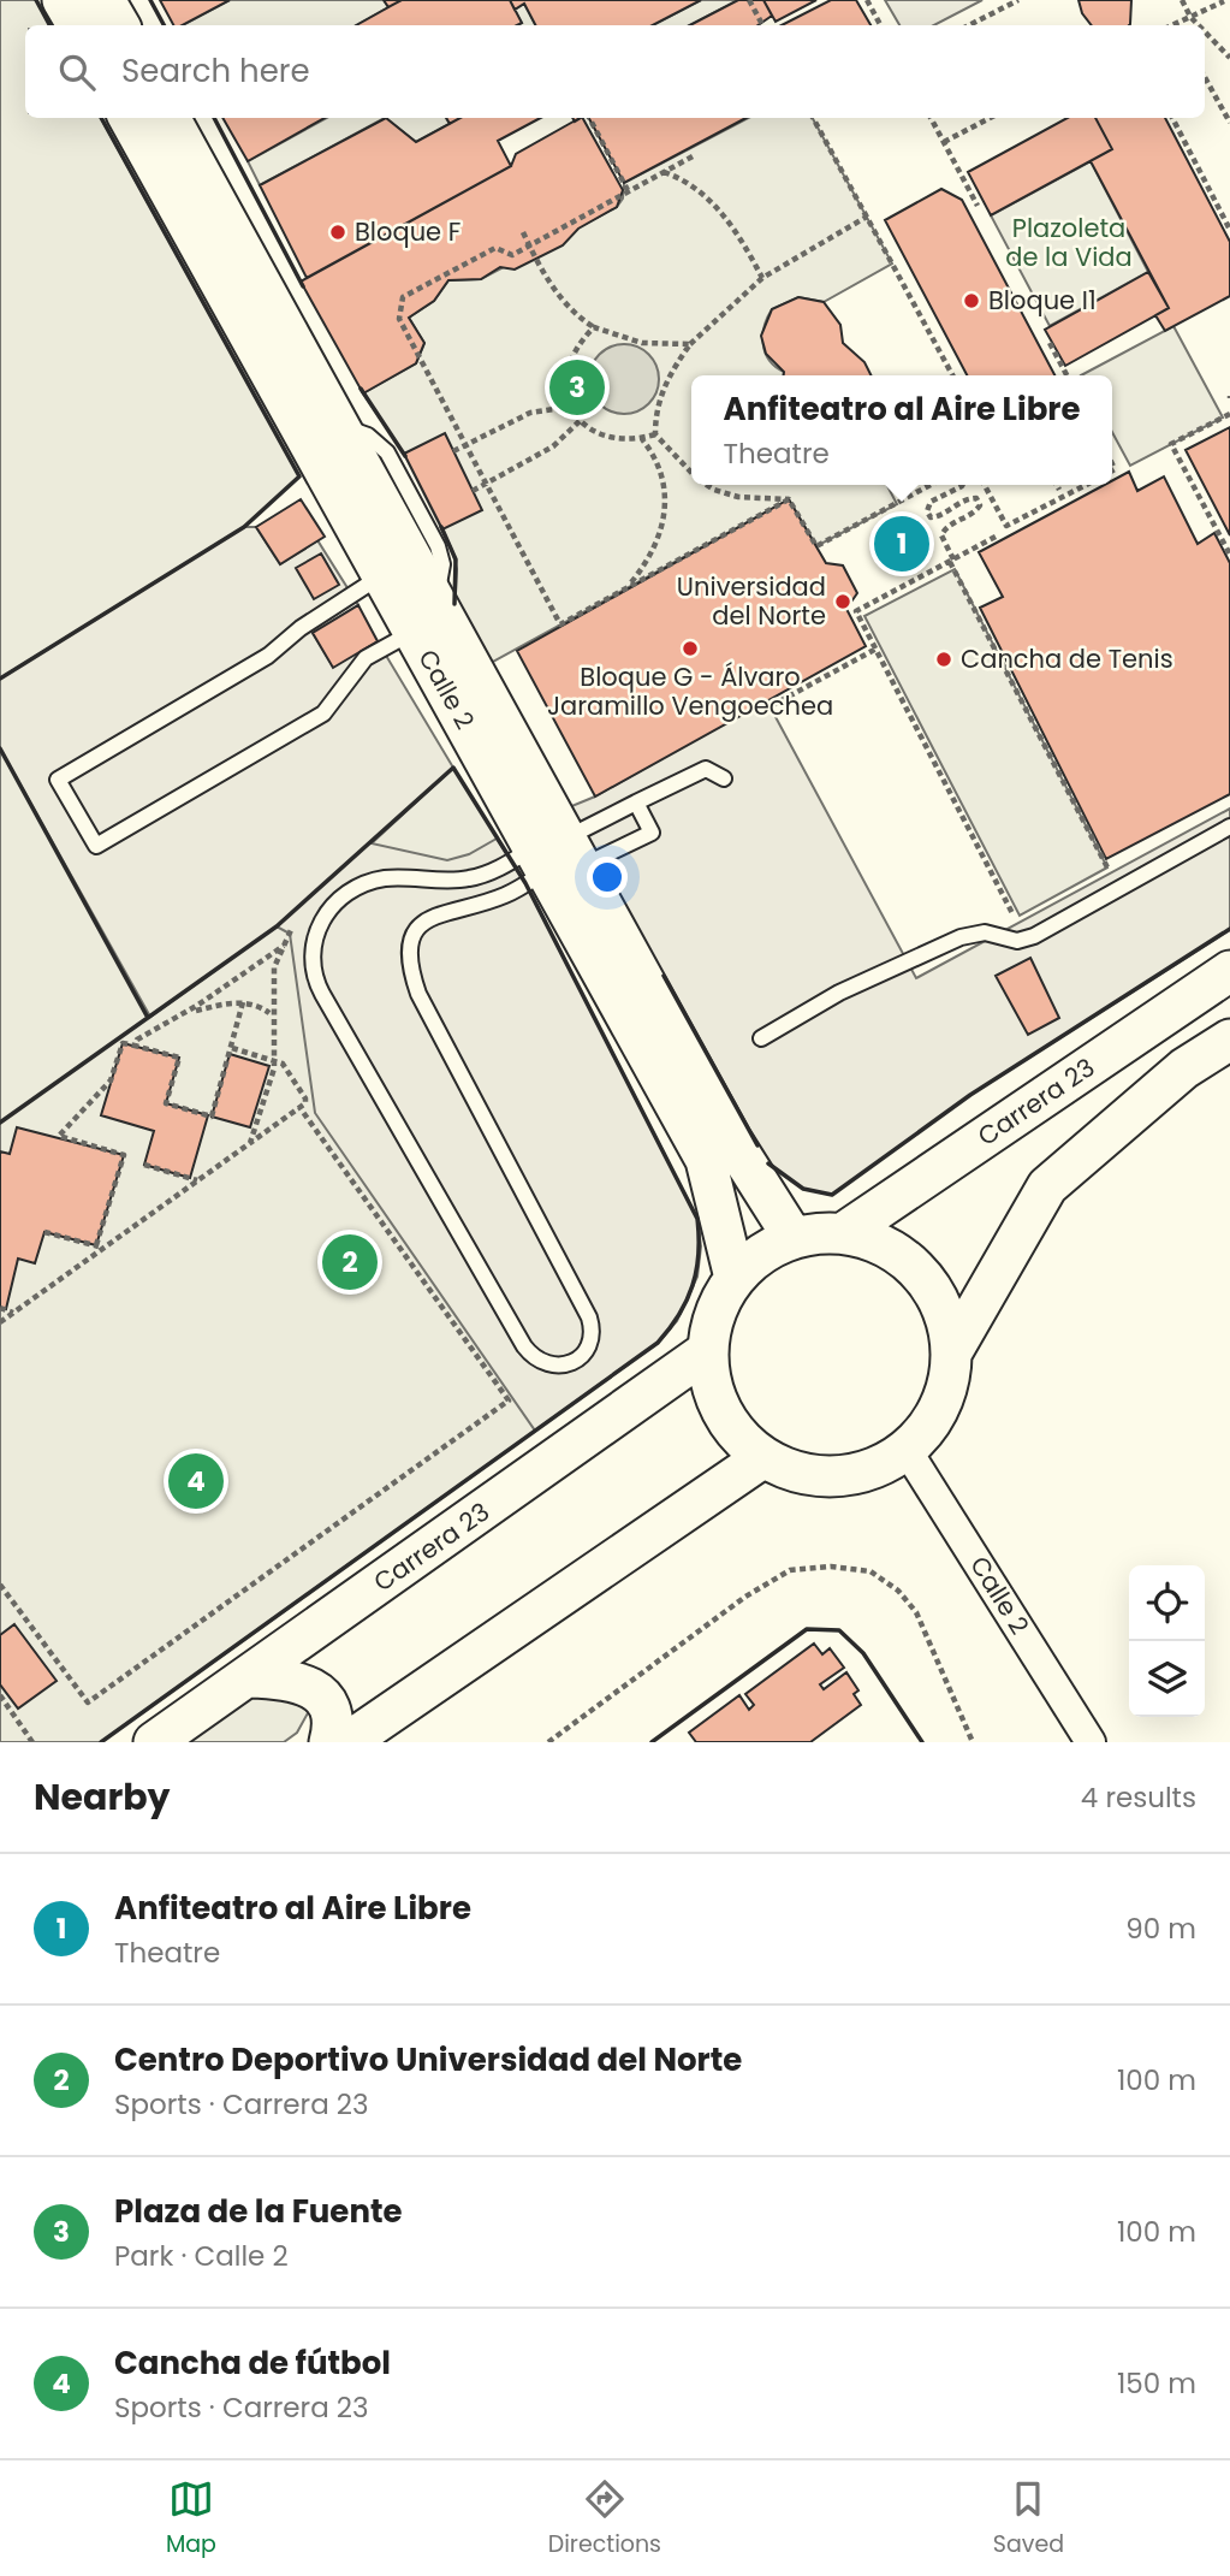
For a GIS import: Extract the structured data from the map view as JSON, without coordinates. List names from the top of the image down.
{
  "streets": {
    "street": ["Calle 2", "Carrera 23"]
  },
  "crossings": [
    ["Calle 2", "Carrera 23"]
  ],
  "parks": ["Plazoleta de la Vida"],
  "places": [
    "Bloque F",
    "Bloque I1",
    "Universidad del Norte",
    "Bloque G - Álvaro Jaramillo Vengoechea",
    "Cancha de Tenis"
  ],
  "page": {
    "search": "Search here",
    "pins": [
      "3",
      "1",
      "2",
      "4"
    ],
    "popup": ["Anfiteatro al Aire Libre", "Theatre"],
    "heading": ["Nearby", "4 results"],
    "list": [
      {
        "mark": "1",
        "name": "Anfiteatro al Aire Libre",
        "note": "Theatre",
        "value": "90 m"
      },
      {
        "mark": "2",
        "name": "Centro Deportivo Universidad del Norte",
        "note": "Sports · Carrera 23",
        "value": "100 m"
      },
      {
        "mark": "3",
        "name": "Plaza de la Fuente",
        "note": "Park · Calle 2",
        "value": "100 m"
      },
      {
        "mark": "4",
        "name": "Cancha de fútbol",
        "note": "Sports · Carrera 23",
        "value": "150 m"
      }
    ],
    "nav": ["Map", "Directions", "Saved"]
  }
}
